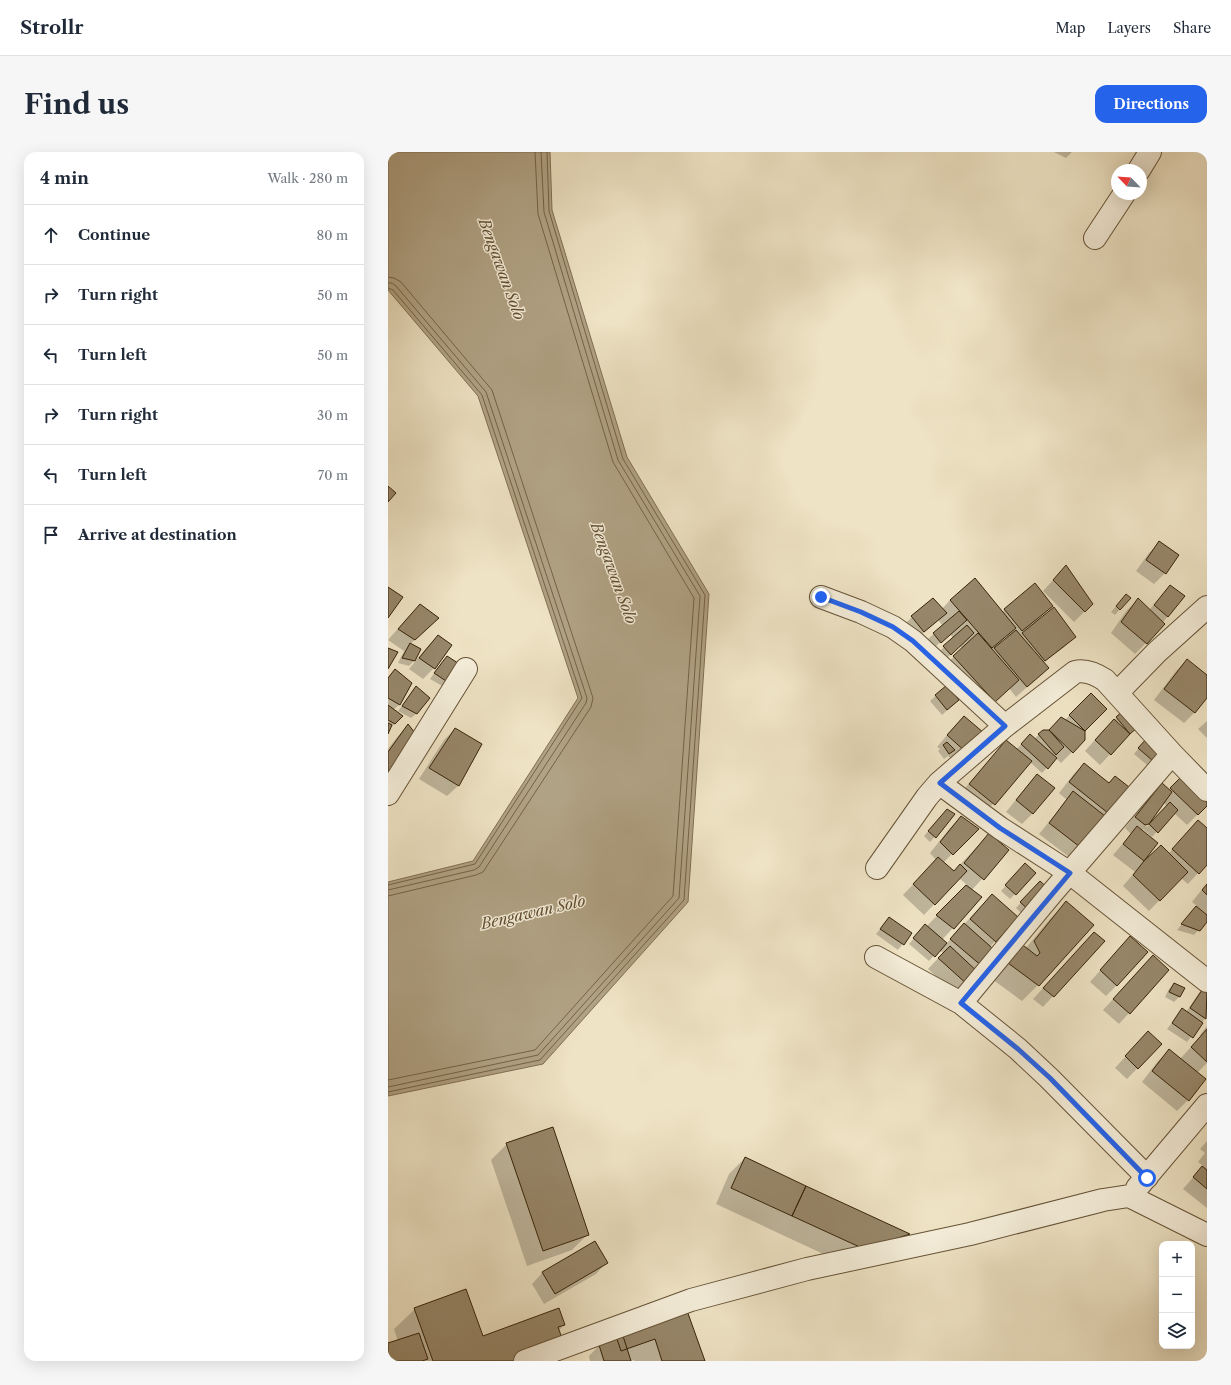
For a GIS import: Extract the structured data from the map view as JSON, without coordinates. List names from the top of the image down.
{
  "water": ["Bengawan Solo"],
  "north": "top left",
  "page": {
    "header": "Strollr",
    "nav": ["Map", "Layers", "Share"],
    "buttons": "Directions",
    "title": "Find us",
    "heading": ["4 min", "Walk · 280 m"],
    "list": [
      ["Continue", "80 m"],
      ["Turn right", "50 m"],
      ["Turn left", "50 m"],
      ["Turn right", "30 m"],
      ["Turn left", "70 m"],
      "Arrive at destination"
    ],
    "map_buttons": ["+", "−"]
  }
}
